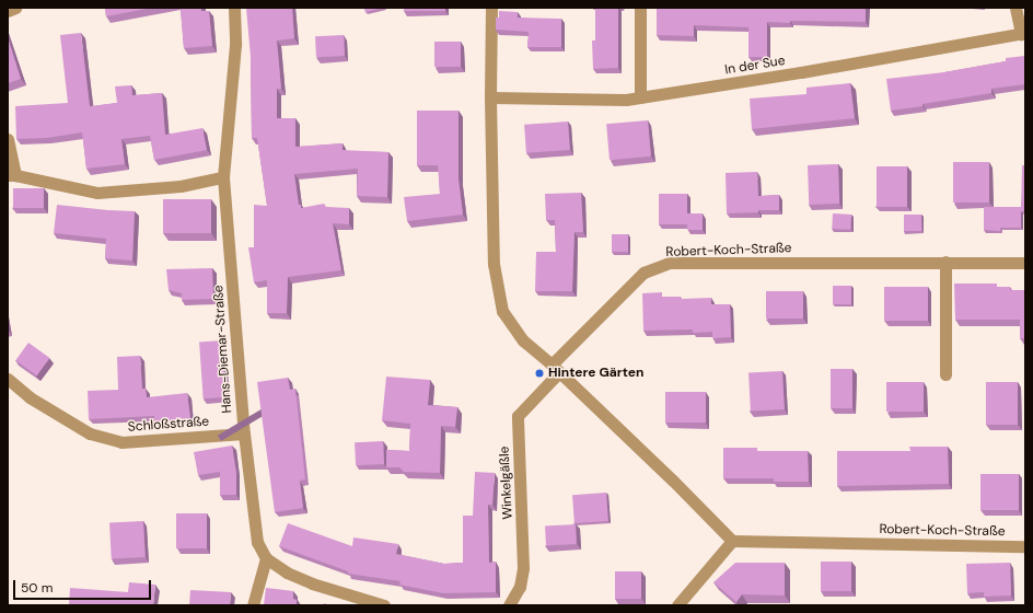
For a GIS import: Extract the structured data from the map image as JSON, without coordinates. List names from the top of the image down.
{
  "streets": {
    "street": [
      "In der Sue",
      "Robert-Koch-Straße",
      "Hans-Diemar-Straße",
      "Schloßstraße",
      "Winkelgäßle"
    ]
  },
  "crossings": [
    ["Robert-Koch-Straße", "Winkelgäßle"],
    ["Hans-Diemar-Straße", "Schloßstraße"]
  ],
  "places": ["Hintere Gärten"],
  "scale_bar": "50 m"
}
